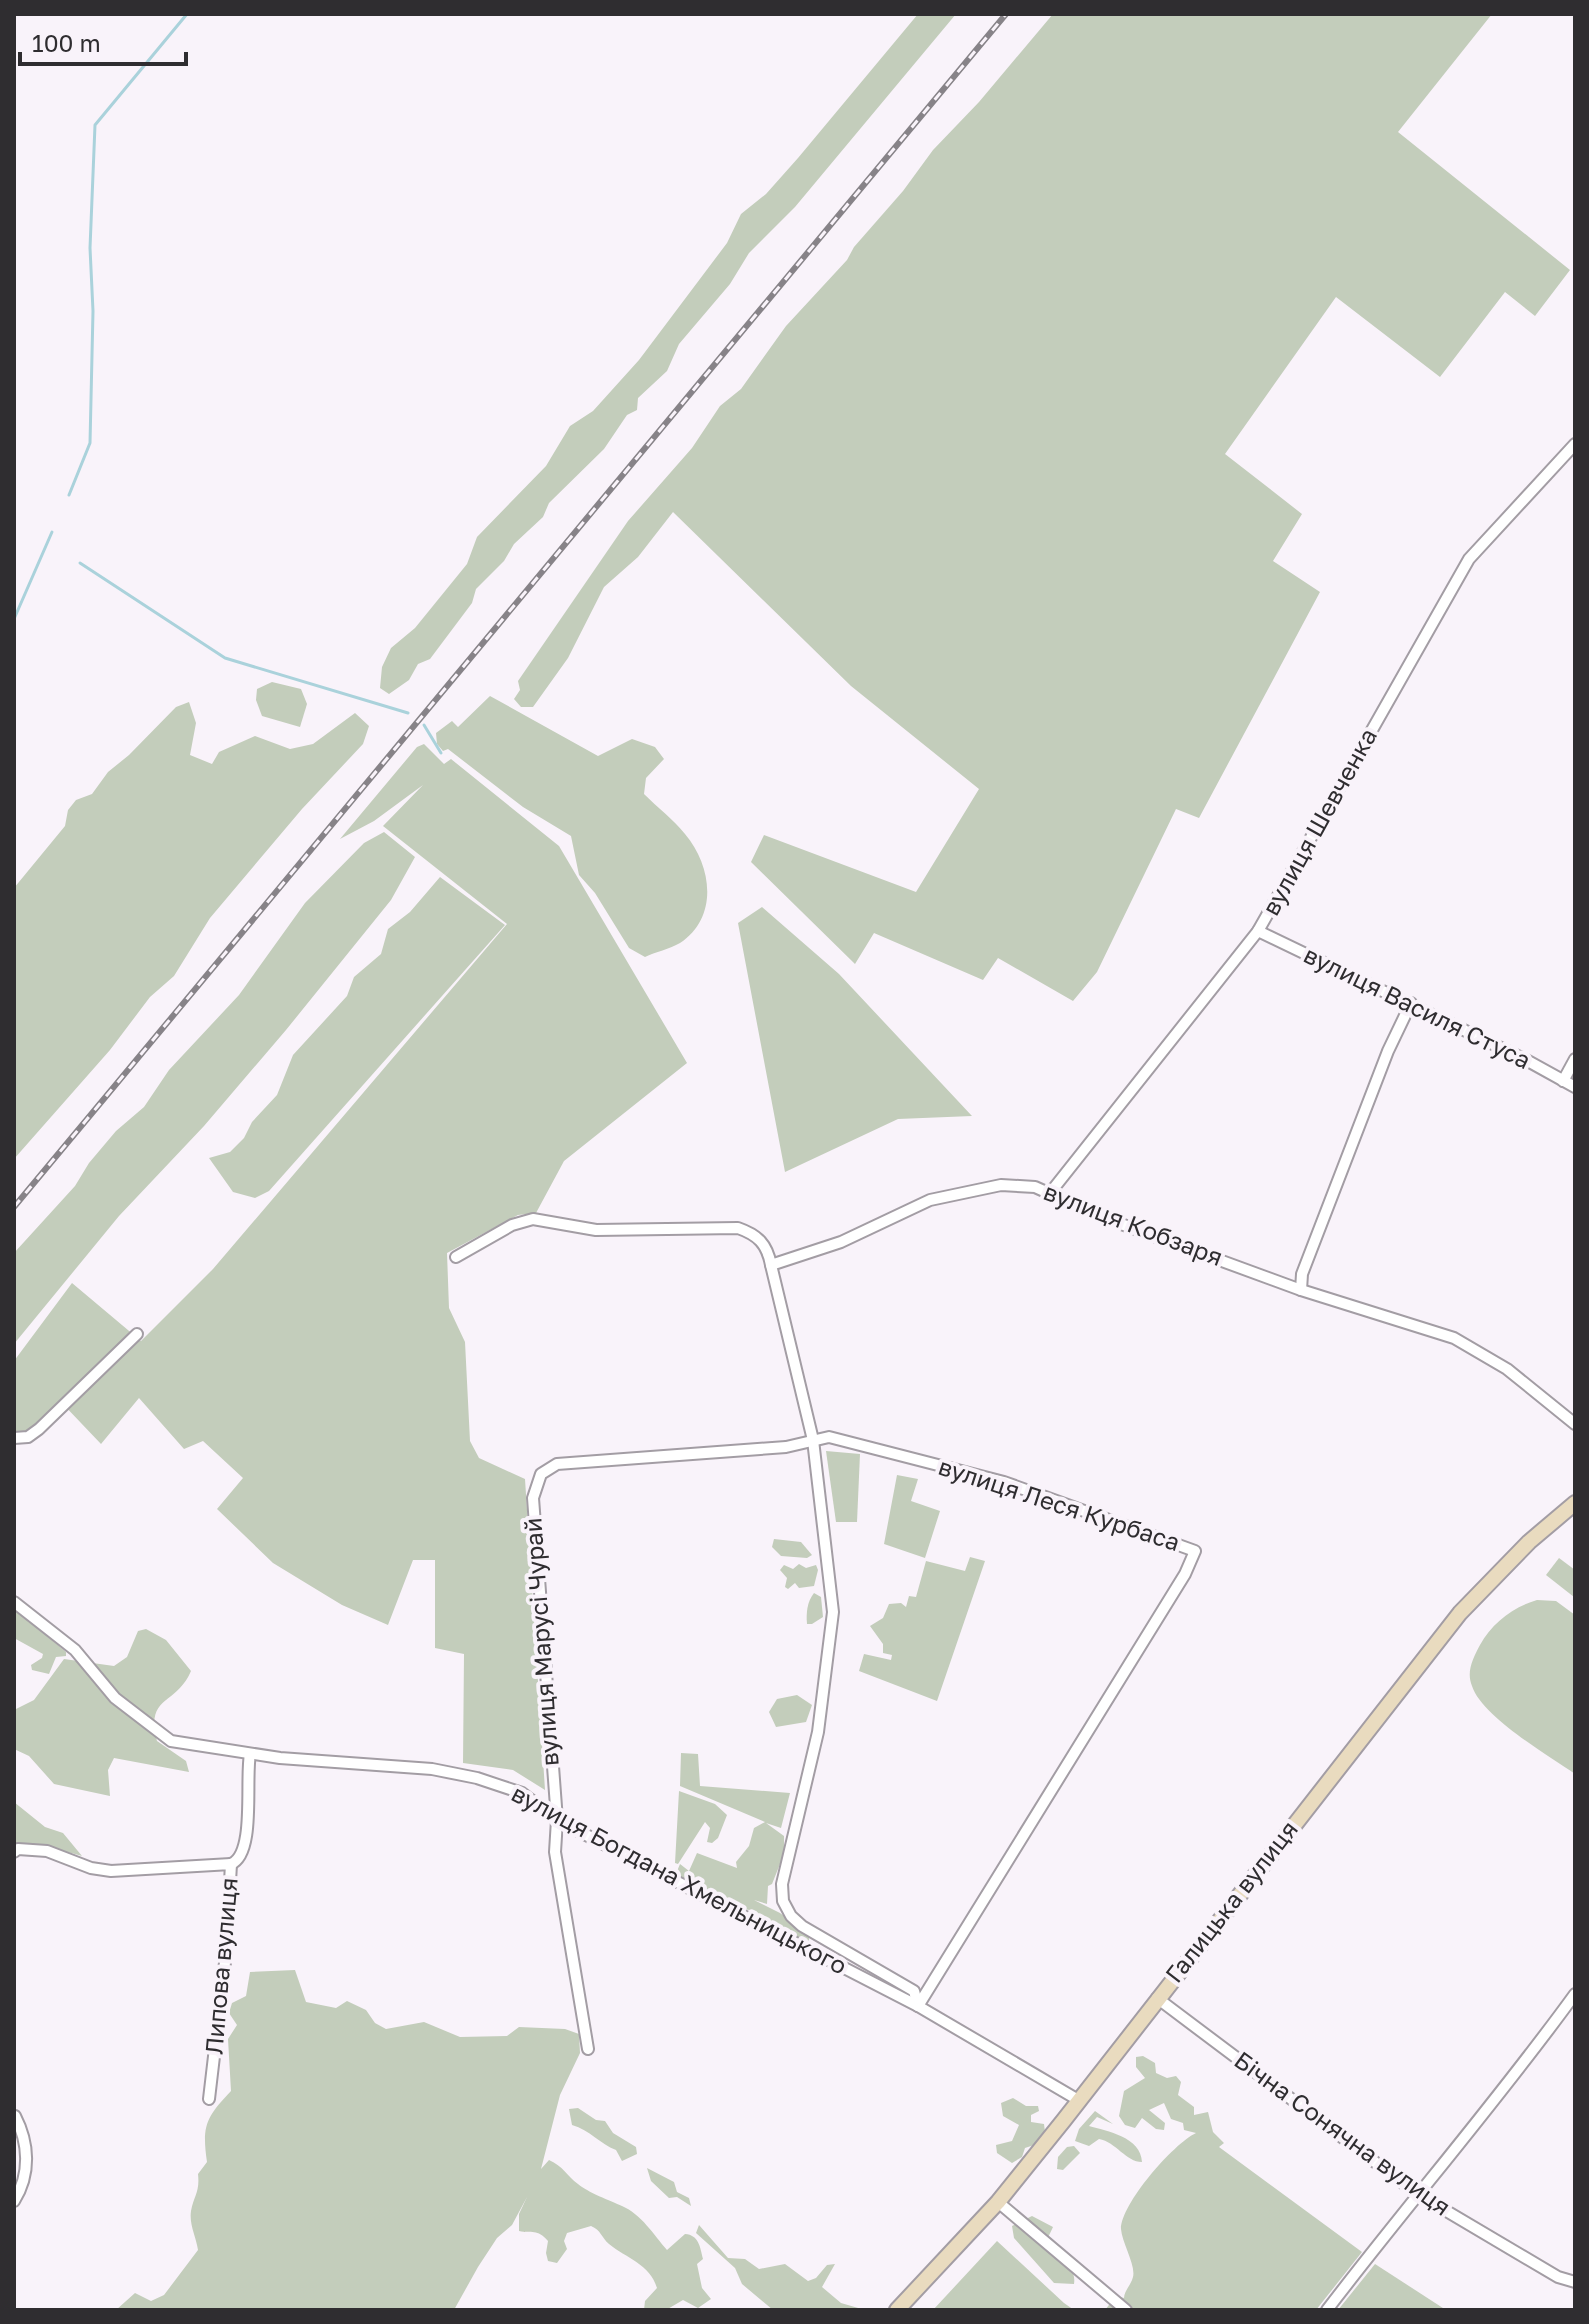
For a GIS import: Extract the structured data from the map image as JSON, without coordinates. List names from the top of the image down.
{
  "streets": {
    "street": [
      "вулиця Шевченка",
      "вулиця Василя Стуса",
      "вулиця Кобзаря",
      "вулиця Леся Курбаса",
      "вулиця Марусі Чурай",
      "вулиця Богдана Хмельницького",
      "Галицька вулиця",
      "Липова вулиця",
      "Бічна Сонячна вулиця"
    ]
  },
  "crossings": [
    ["вулиця Шевченка", "вулиця Василя Стуса"],
    ["вулиця Шевченка", "вулиця Кобзаря"],
    ["вулиця Леся Курбаса", "вулиця Марусі Чурай"],
    ["вулиця Леся Курбаса", "вулиця Богдана Хмельницького"],
    ["вулиця Марусі Чурай", "вулиця Богдана Хмельницького"],
    ["вулиця Богдана Хмельницького", "Галицька вулиця"],
    ["Галицька вулиця", "Бічна Сонячна вулиця"]
  ],
  "scale_bar": "100 m"
}
